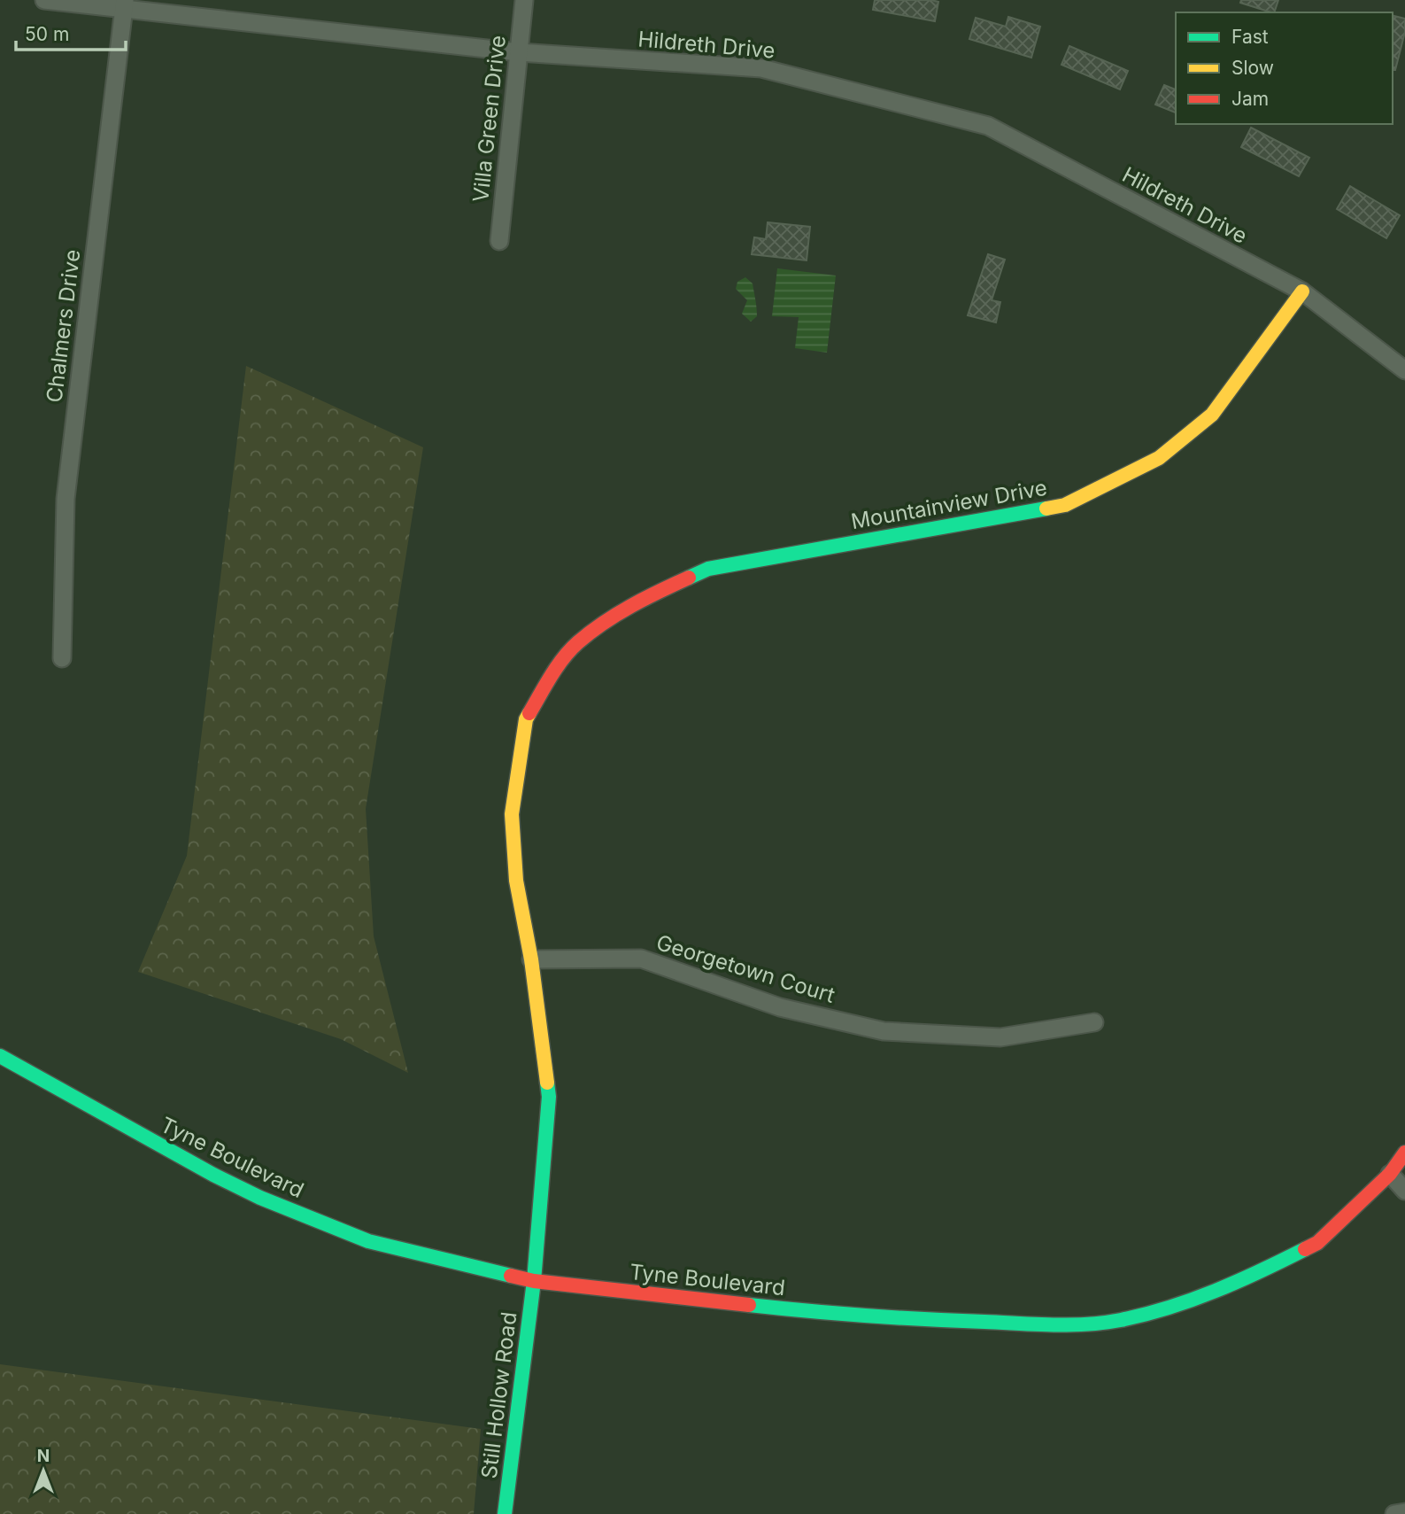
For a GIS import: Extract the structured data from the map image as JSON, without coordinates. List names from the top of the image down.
{
  "streets": {
    "street": [
      "Hildreth Drive",
      "Villa Green Drive",
      "Chalmers Drive",
      "Mountainview Drive",
      "Georgetown Court",
      "Tyne Boulevard",
      "Still Hollow Road"
    ]
  },
  "crossings": [
    ["Hildreth Drive", "Villa Green Drive"],
    ["Hildreth Drive", "Chalmers Drive"],
    ["Hildreth Drive", "Mountainview Drive"],
    ["Mountainview Drive", "Georgetown Court"],
    ["Tyne Boulevard", "Still Hollow Road"]
  ],
  "legend": ["Fast", "Slow", "Jam"],
  "scale_bar": "50 m",
  "north": "top"
}
